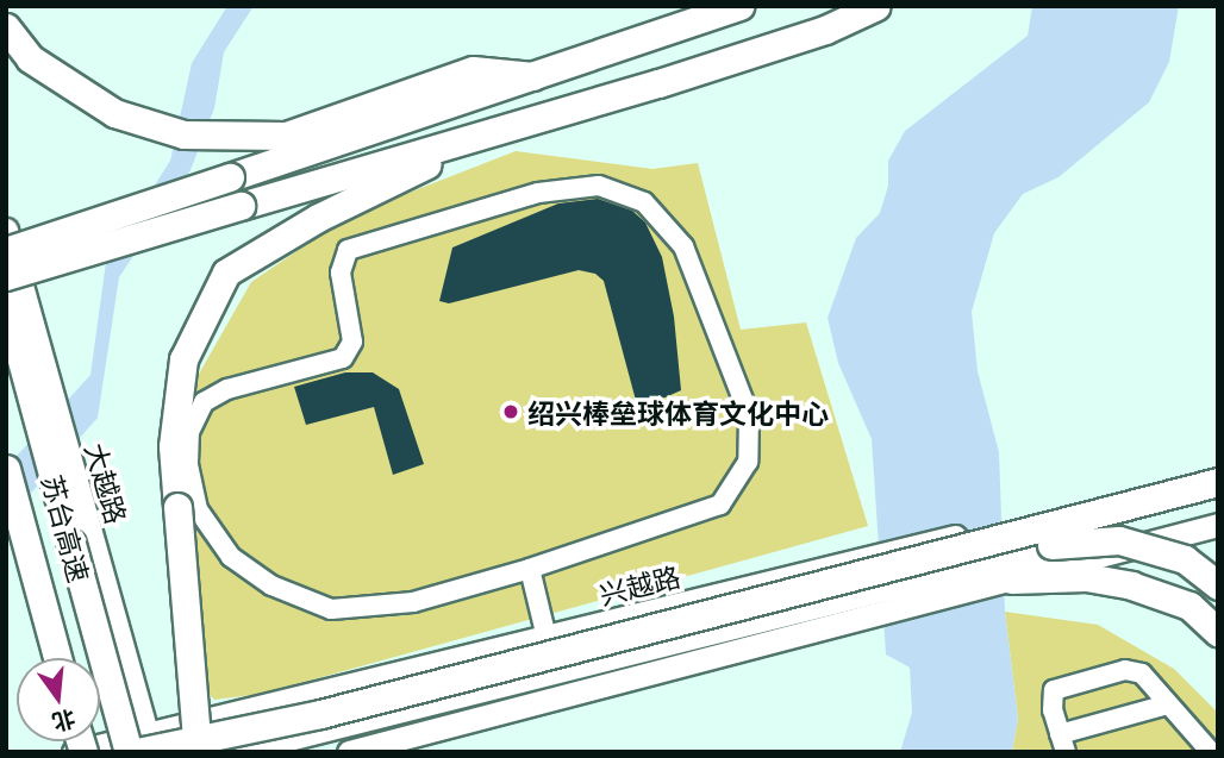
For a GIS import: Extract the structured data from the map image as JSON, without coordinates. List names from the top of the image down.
{
  "streets": {
    "highway": ["苏台高速"],
    "main road": ["大越路", "兴越路"]
  },
  "crossings": [
    ["大越路", "苏台高速"],
    ["大越路", "兴越路"],
    ["苏台高速", "兴越路"]
  ],
  "places": ["绍兴棒垒球体育文化中心"],
  "north": "bottom"
}
